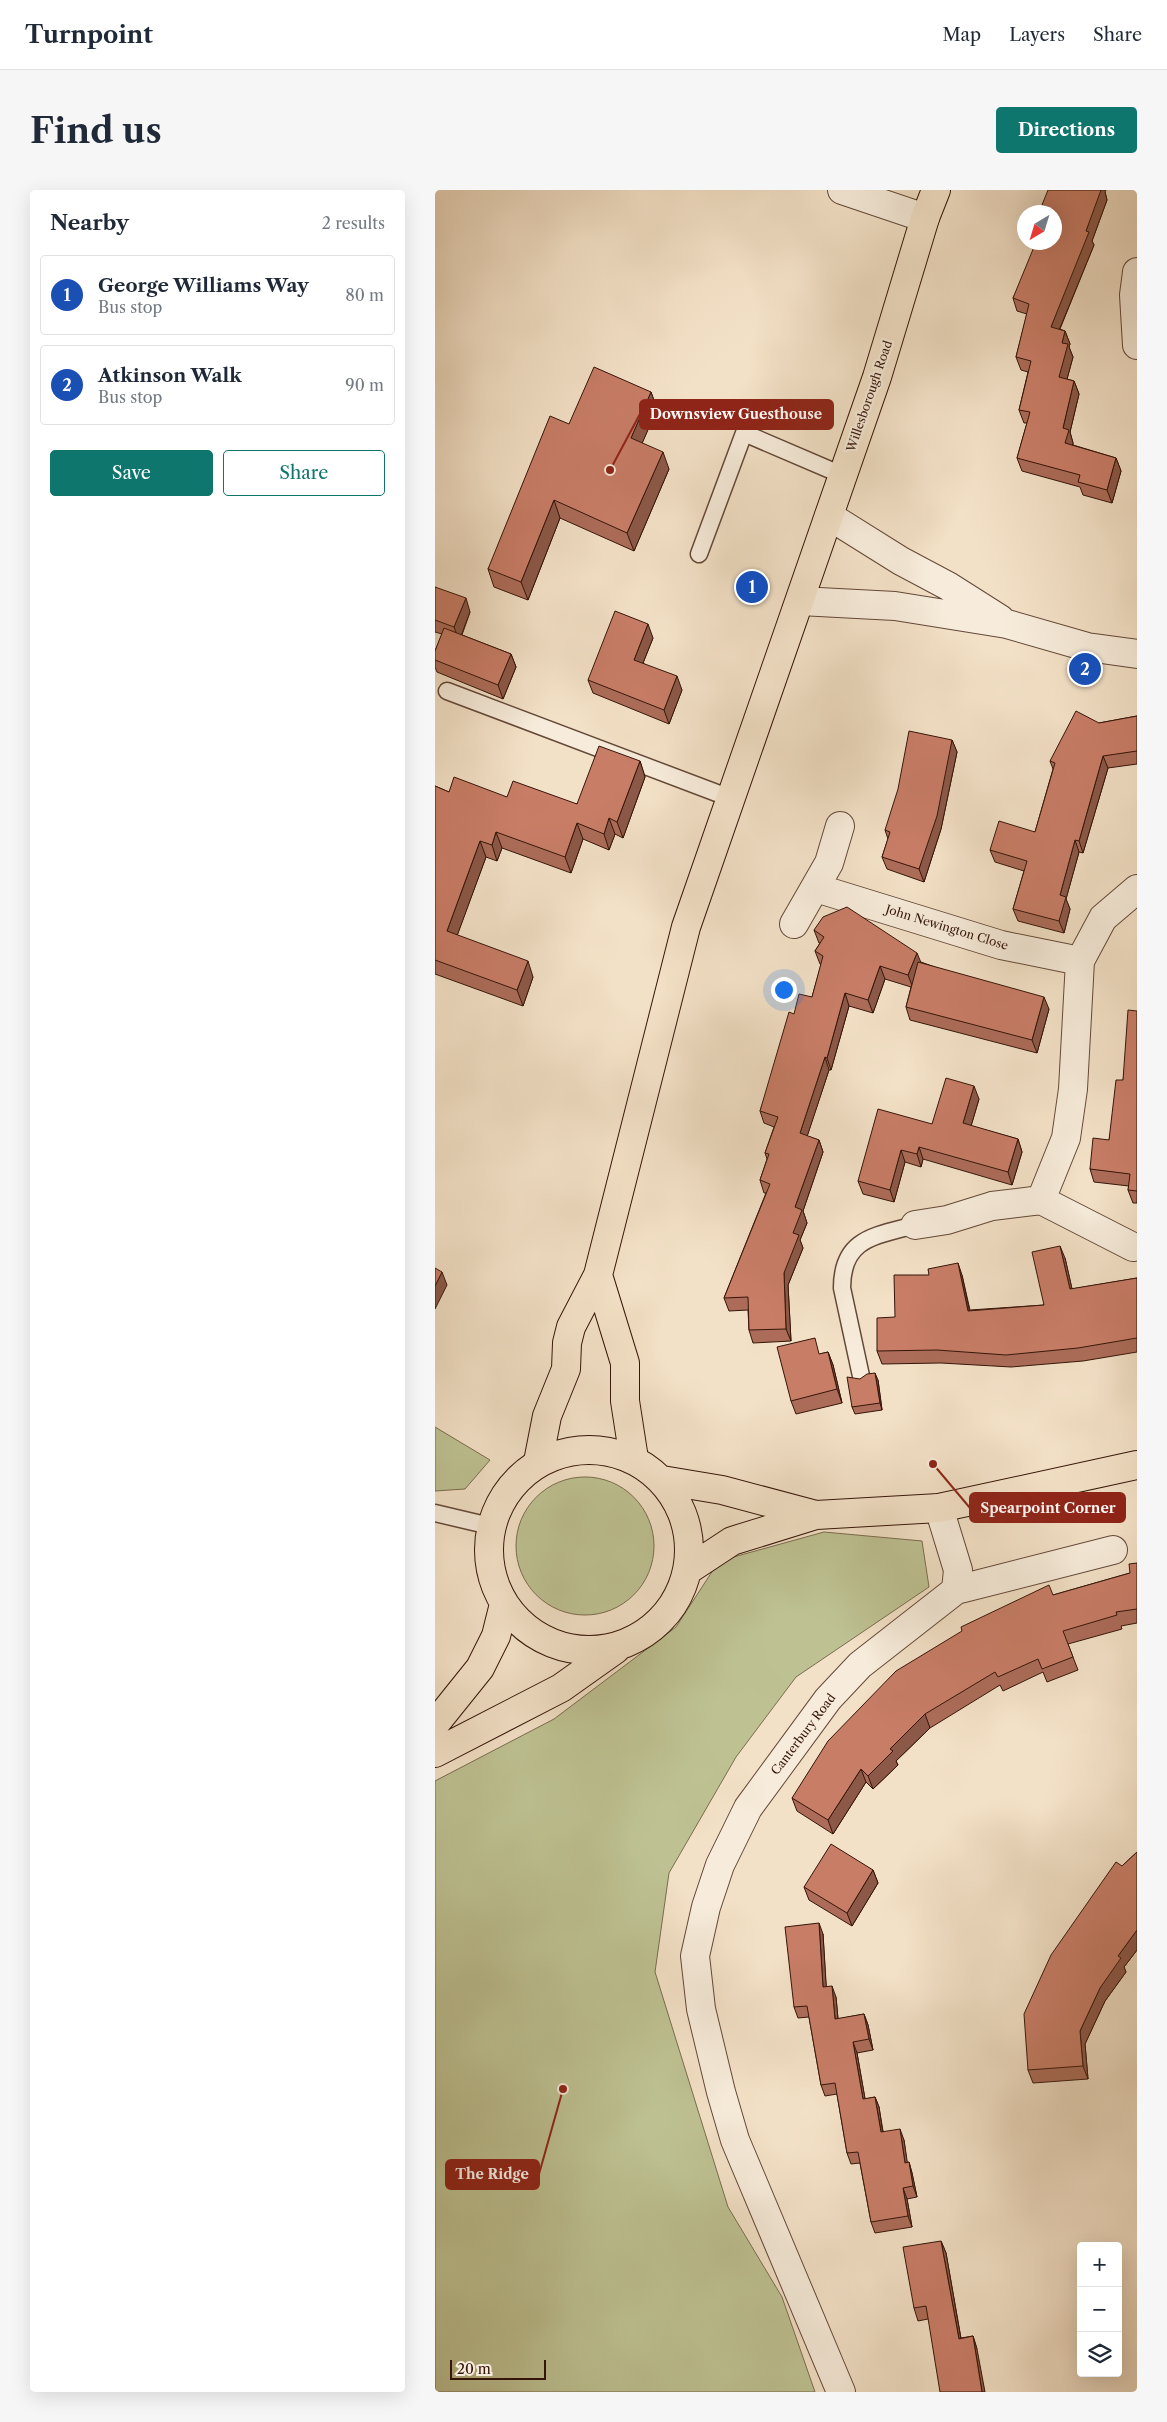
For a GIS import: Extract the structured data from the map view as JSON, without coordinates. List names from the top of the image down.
{
  "streets": {
    "main road": ["Willesborough Road"],
    "street": ["John Newington Close", "Canterbury Road"]
  },
  "places": ["Downsview Guesthouse", "Spearpoint Corner", "The Ridge"],
  "scale_bar": "20 m",
  "north": "bottom left",
  "page": {
    "header": "Turnpoint",
    "nav": ["Map", "Layers", "Share"],
    "buttons": [
      "Directions",
      ["Save", "Share"]
    ],
    "title": "Find us",
    "heading": ["Nearby", "2 results"],
    "list": [
      {
        "mark": "1",
        "name": "George Williams Way",
        "note": "Bus stop",
        "value": "80 m"
      },
      {
        "mark": "2",
        "name": "Atkinson Walk",
        "note": "Bus stop",
        "value": "90 m"
      }
    ],
    "pins": ["1", "2"],
    "map_buttons": ["+", "−"],
    "scale": "20 m"
  }
}
